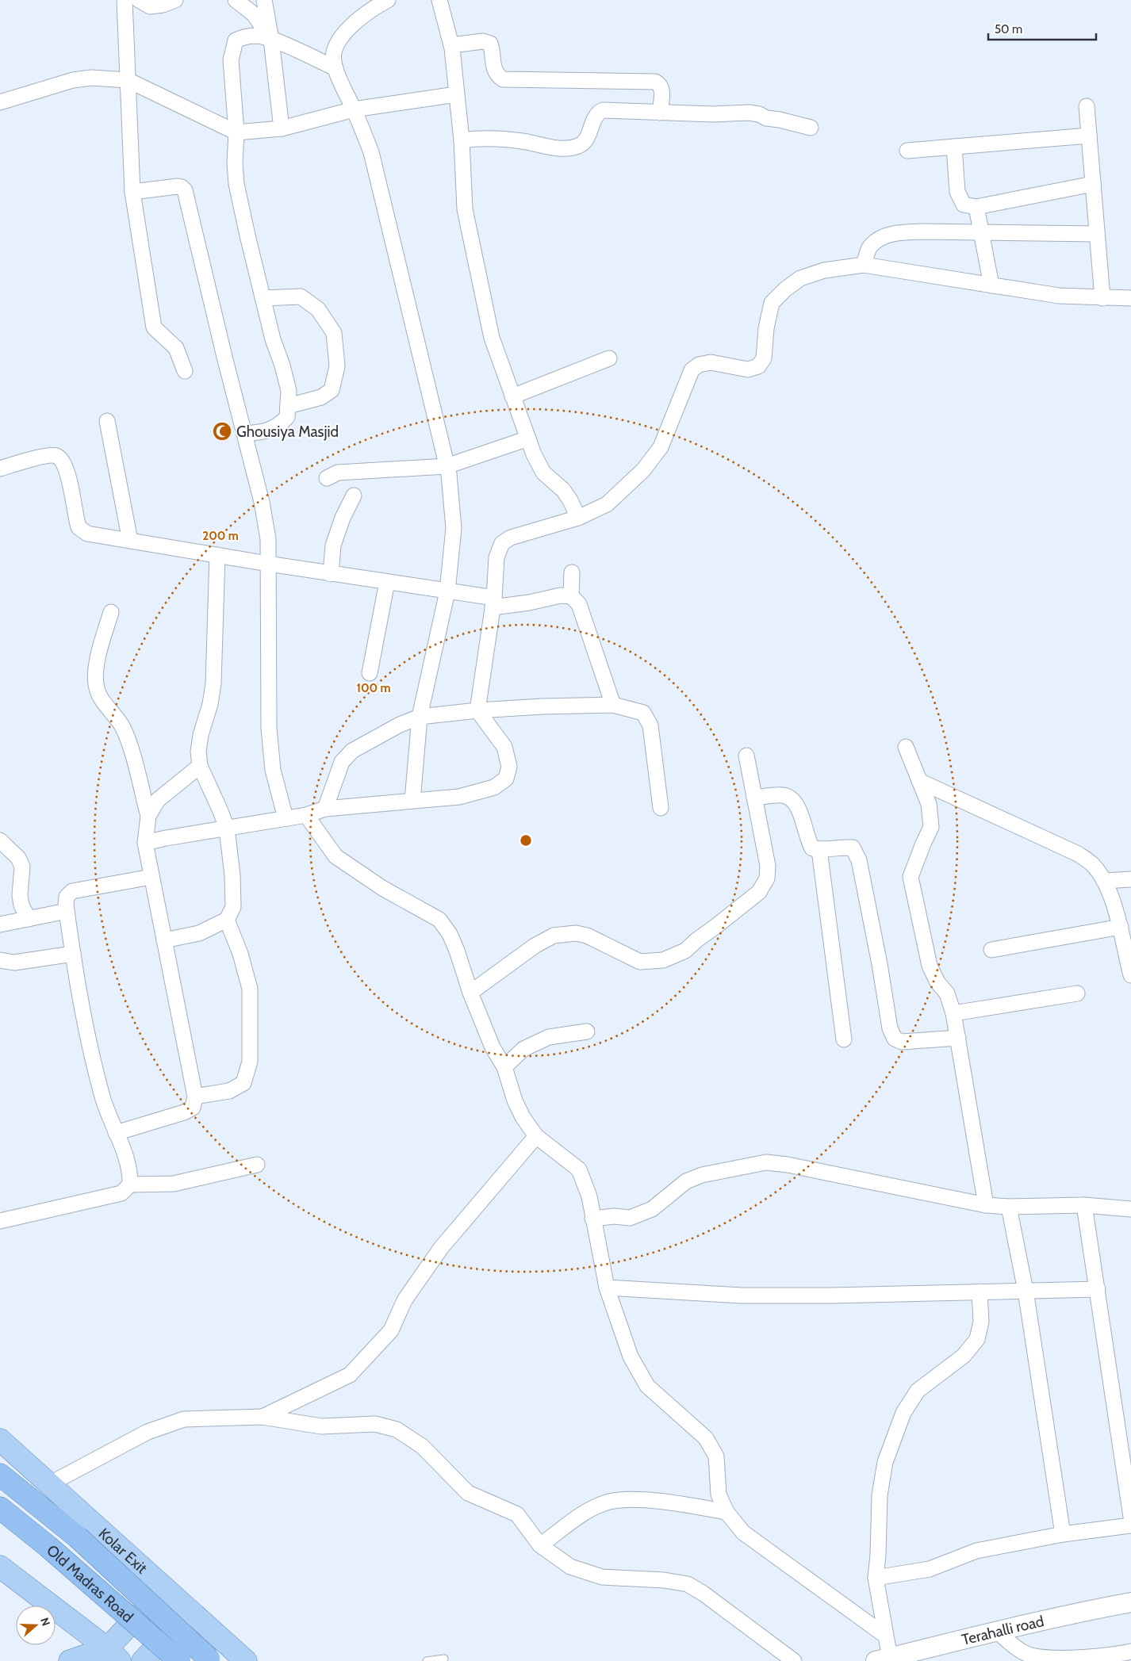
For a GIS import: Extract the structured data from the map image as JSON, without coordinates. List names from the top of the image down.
{
  "streets": {
    "highway": ["Old Madras Road"],
    "main road": ["Kolar Exit"],
    "street": ["Terahalli road"]
  },
  "places": {
    "mosque": ["Ghousiya Masjid"]
  },
  "scale_bar": "50 m",
  "north": "right",
  "rings": ["200 m", "100 m"]
}
